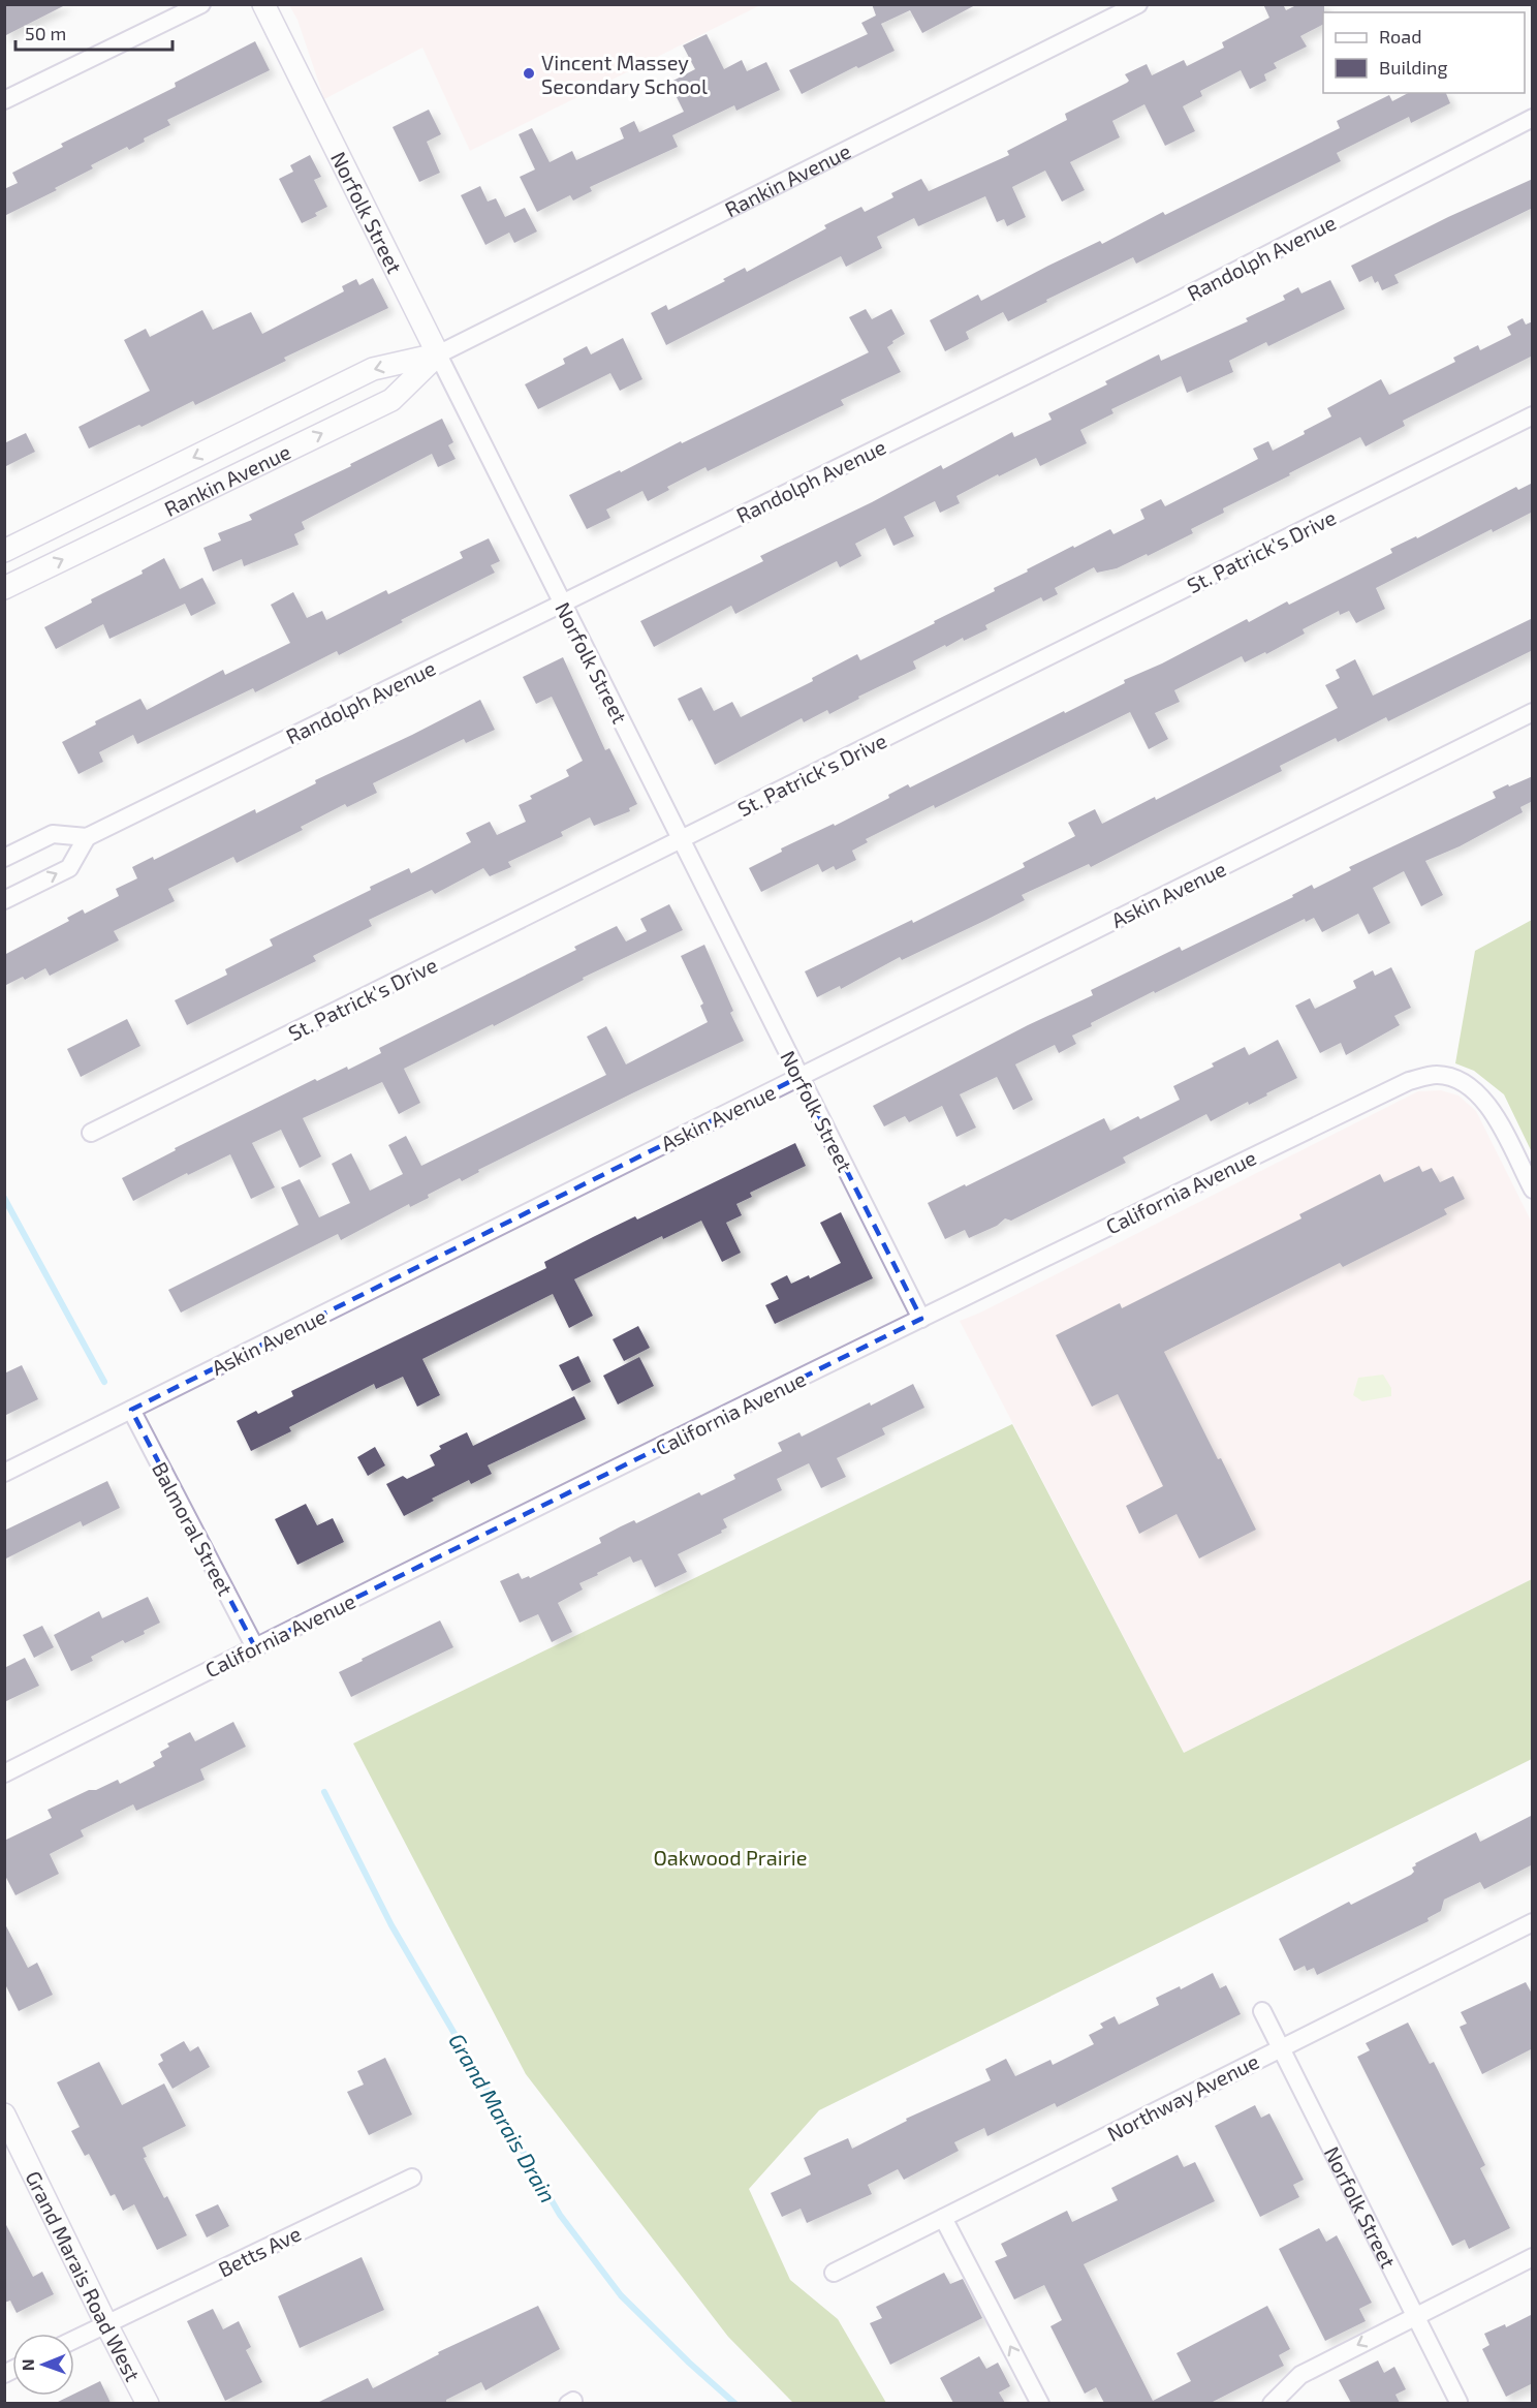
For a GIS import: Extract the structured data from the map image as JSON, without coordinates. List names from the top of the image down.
{
  "streets": {
    "street": [
      "Rankin Avenue",
      "Norfolk Street",
      "Randolph Avenue",
      "St. Patrick's Drive",
      "Askin Avenue",
      "California Avenue",
      "Balmoral Street",
      "Northway Avenue",
      "Betts Ave",
      "Grand Marais Road West"
    ]
  },
  "crossings": [
    ["Rankin Avenue", "Norfolk Street"],
    ["Norfolk Street", "Randolph Avenue"],
    ["Norfolk Street", "St. Patrick's Drive"],
    ["Norfolk Street", "Askin Avenue"],
    ["Norfolk Street", "California Avenue"],
    ["Norfolk Street", "Northway Avenue"],
    ["Askin Avenue", "Balmoral Street"],
    ["California Avenue", "Balmoral Street"],
    ["Betts Ave", "Grand Marais Road West"]
  ],
  "water": ["Grand Marais Drain"],
  "parks": ["Oakwood Prairie"],
  "places": ["Vincent Massey Secondary School"],
  "legend": ["Road", "Building"],
  "scale_bar": "50 m",
  "north": "left"
}
